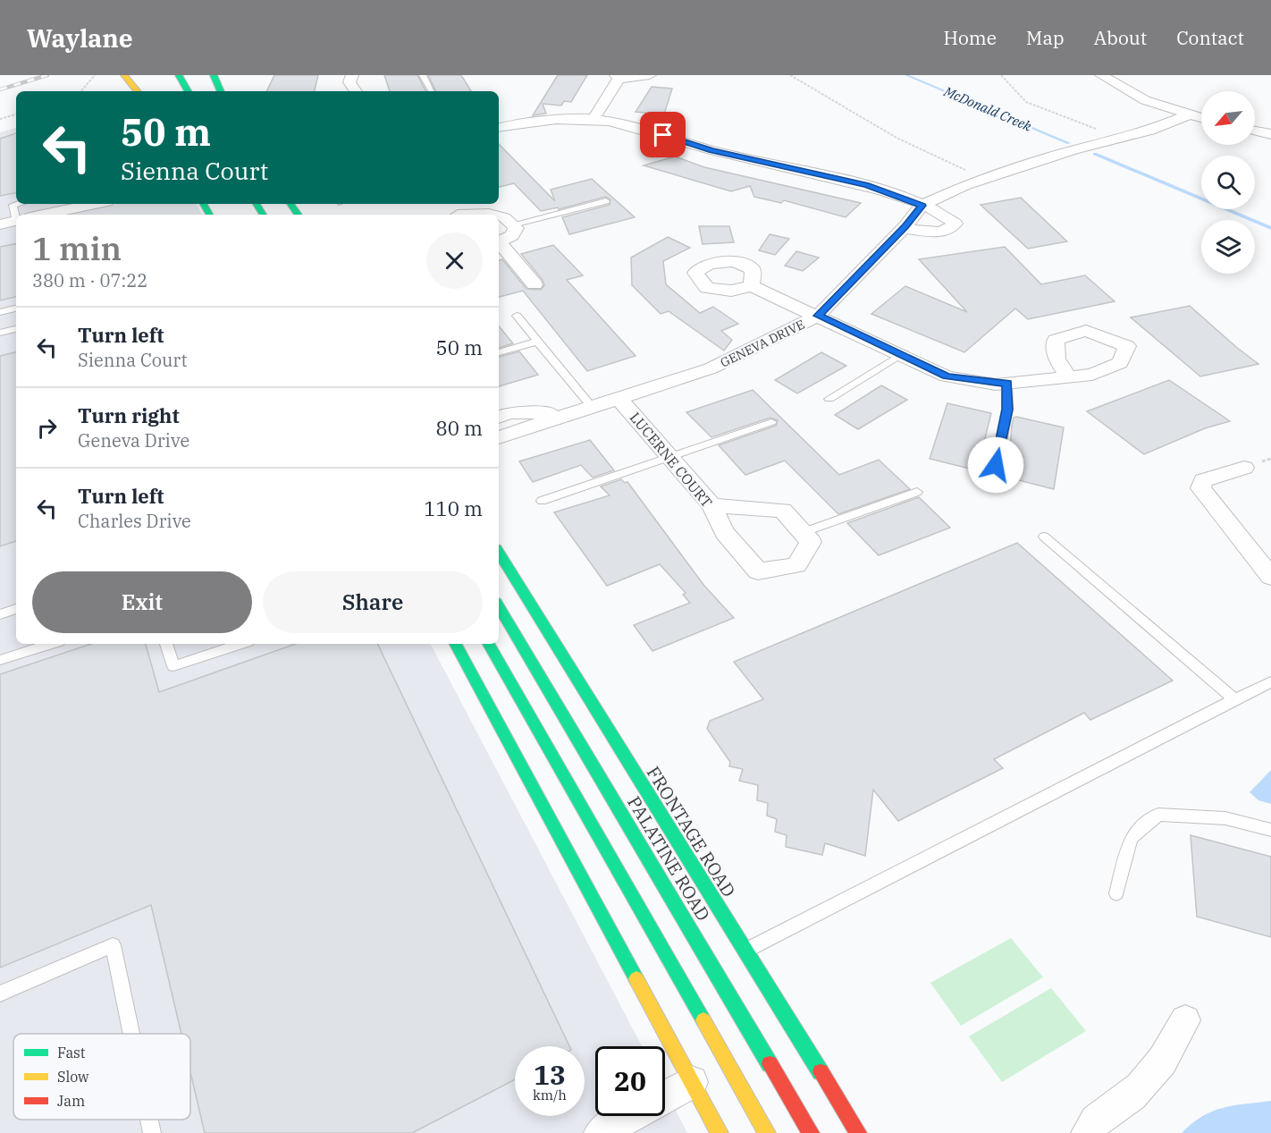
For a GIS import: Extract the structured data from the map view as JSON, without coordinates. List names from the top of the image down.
{
  "streets": {
    "main road": ["FRONTAGE ROAD", "PALATINE ROAD"],
    "street": ["GENEVA DRIVE", "LUCERNE COURT"]
  },
  "crossings": [
    ["GENEVA DRIVE", "LUCERNE COURT"]
  ],
  "water": ["McDonald Creek"],
  "legend": ["Fast", "Slow", "Jam"],
  "north": "bottom left",
  "page": {
    "header": "Waylane",
    "nav": [
      "Home",
      "Map",
      "About",
      "Contact"
    ],
    "turn": ["50 m", "Sienna Court"],
    "heading": ["1 min", "380 m · 07:22"],
    "list": [
      {
        "name": "Turn left",
        "note": "Sienna Court",
        "value": "50 m"
      },
      {
        "name": "Turn right",
        "note": "Geneva Drive",
        "value": "80 m"
      },
      {
        "name": "Turn left",
        "note": "Charles Drive",
        "value": "110 m"
      }
    ],
    "buttons": ["Exit", "Share"],
    "speed": "13 km/h",
    "limit": "20"
  }
}
